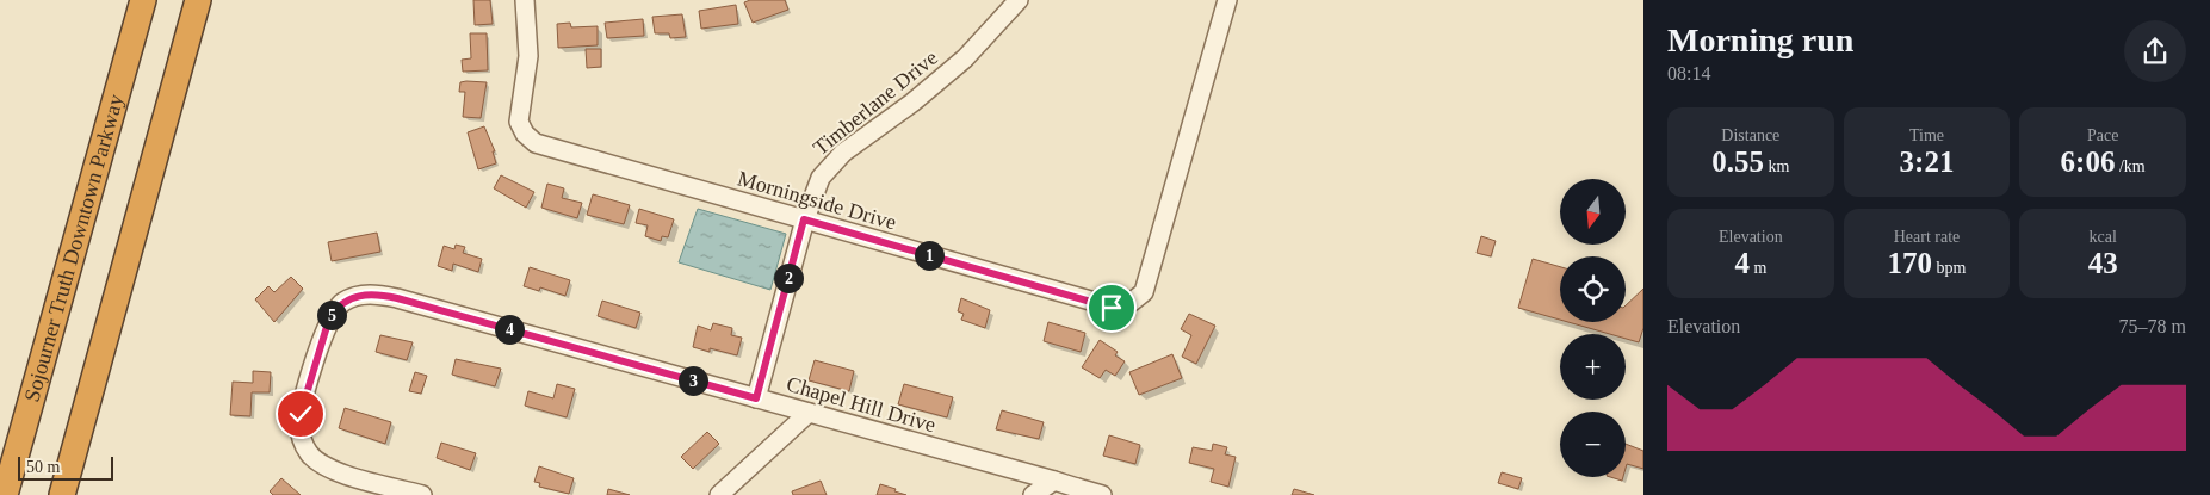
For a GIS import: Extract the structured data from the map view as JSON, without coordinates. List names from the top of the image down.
{
  "streets": {
    "highway": ["Sojourner Truth Downtown Parkway"],
    "street": ["Timberlane Drive", "Morningside Drive", "Chapel Hill Drive"]
  },
  "crossings": [
    ["Timberlane Drive", "Morningside Drive"],
    ["Timberlane Drive", "Chapel Hill Drive"]
  ],
  "scale_bar": "50 m",
  "north": "bottom",
  "page": {
    "heading": ["Morning run", "08:14"],
    "stats": [
      ["Distance", "0.55 km"],
      ["Time", "3:21"],
      ["Pace", "6:06 /km"],
      ["Elevation", "4 m"],
      ["Heart rate", "170 bpm"],
      ["kcal", "43"]
    ],
    "map_buttons": ["+", "−"],
    "pins": [
      "1",
      "2",
      "5",
      "4",
      "3"
    ],
    "chart": ["Elevation", "75–78 m"],
    "scale": "50 m"
  }
}
